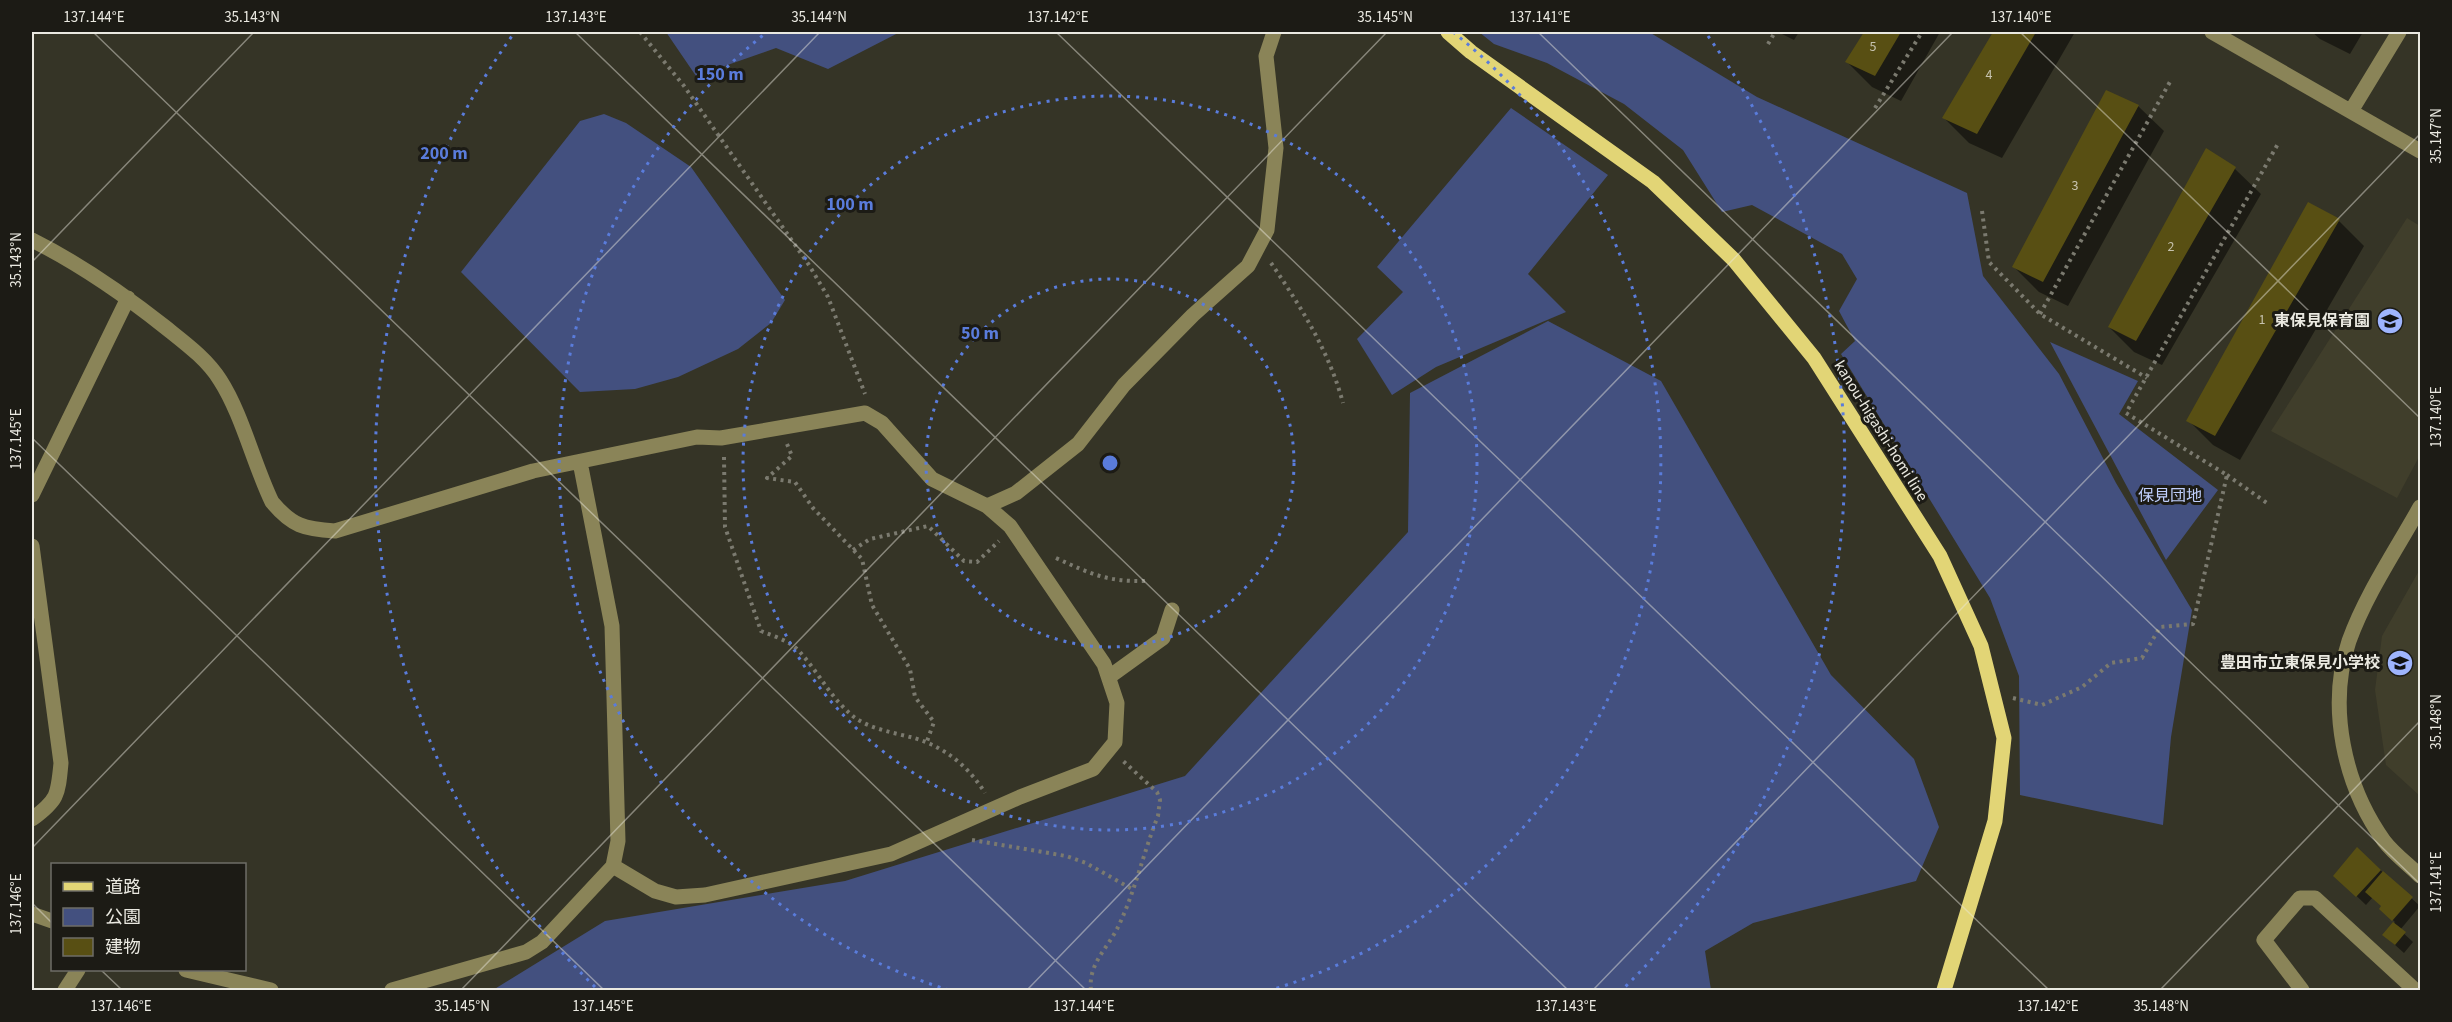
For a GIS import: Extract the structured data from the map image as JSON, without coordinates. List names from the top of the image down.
{
  "streets": {
    "main road": ["kanou-higashi-homi line"]
  },
  "parks": ["保見団地"],
  "places": {
    "school or university": ["東保見保育園", "豊田市立東保見小学校"]
  },
  "house_numbers": [
    "5",
    "4",
    "3",
    "2",
    "1"
  ],
  "legend": ["道路", "公園", "建物"],
  "coordinates": [
    "137.144°E",
    "35.143°N",
    "137.143°E",
    "35.144°N",
    "137.142°E",
    "35.145°N",
    "137.141°E",
    "137.140°E",
    "35.147°N",
    "137.145°E",
    "35.148°N",
    "137.146°E"
  ],
  "rings": [
    "150 m",
    "200 m",
    "100 m",
    "50 m"
  ]
}
